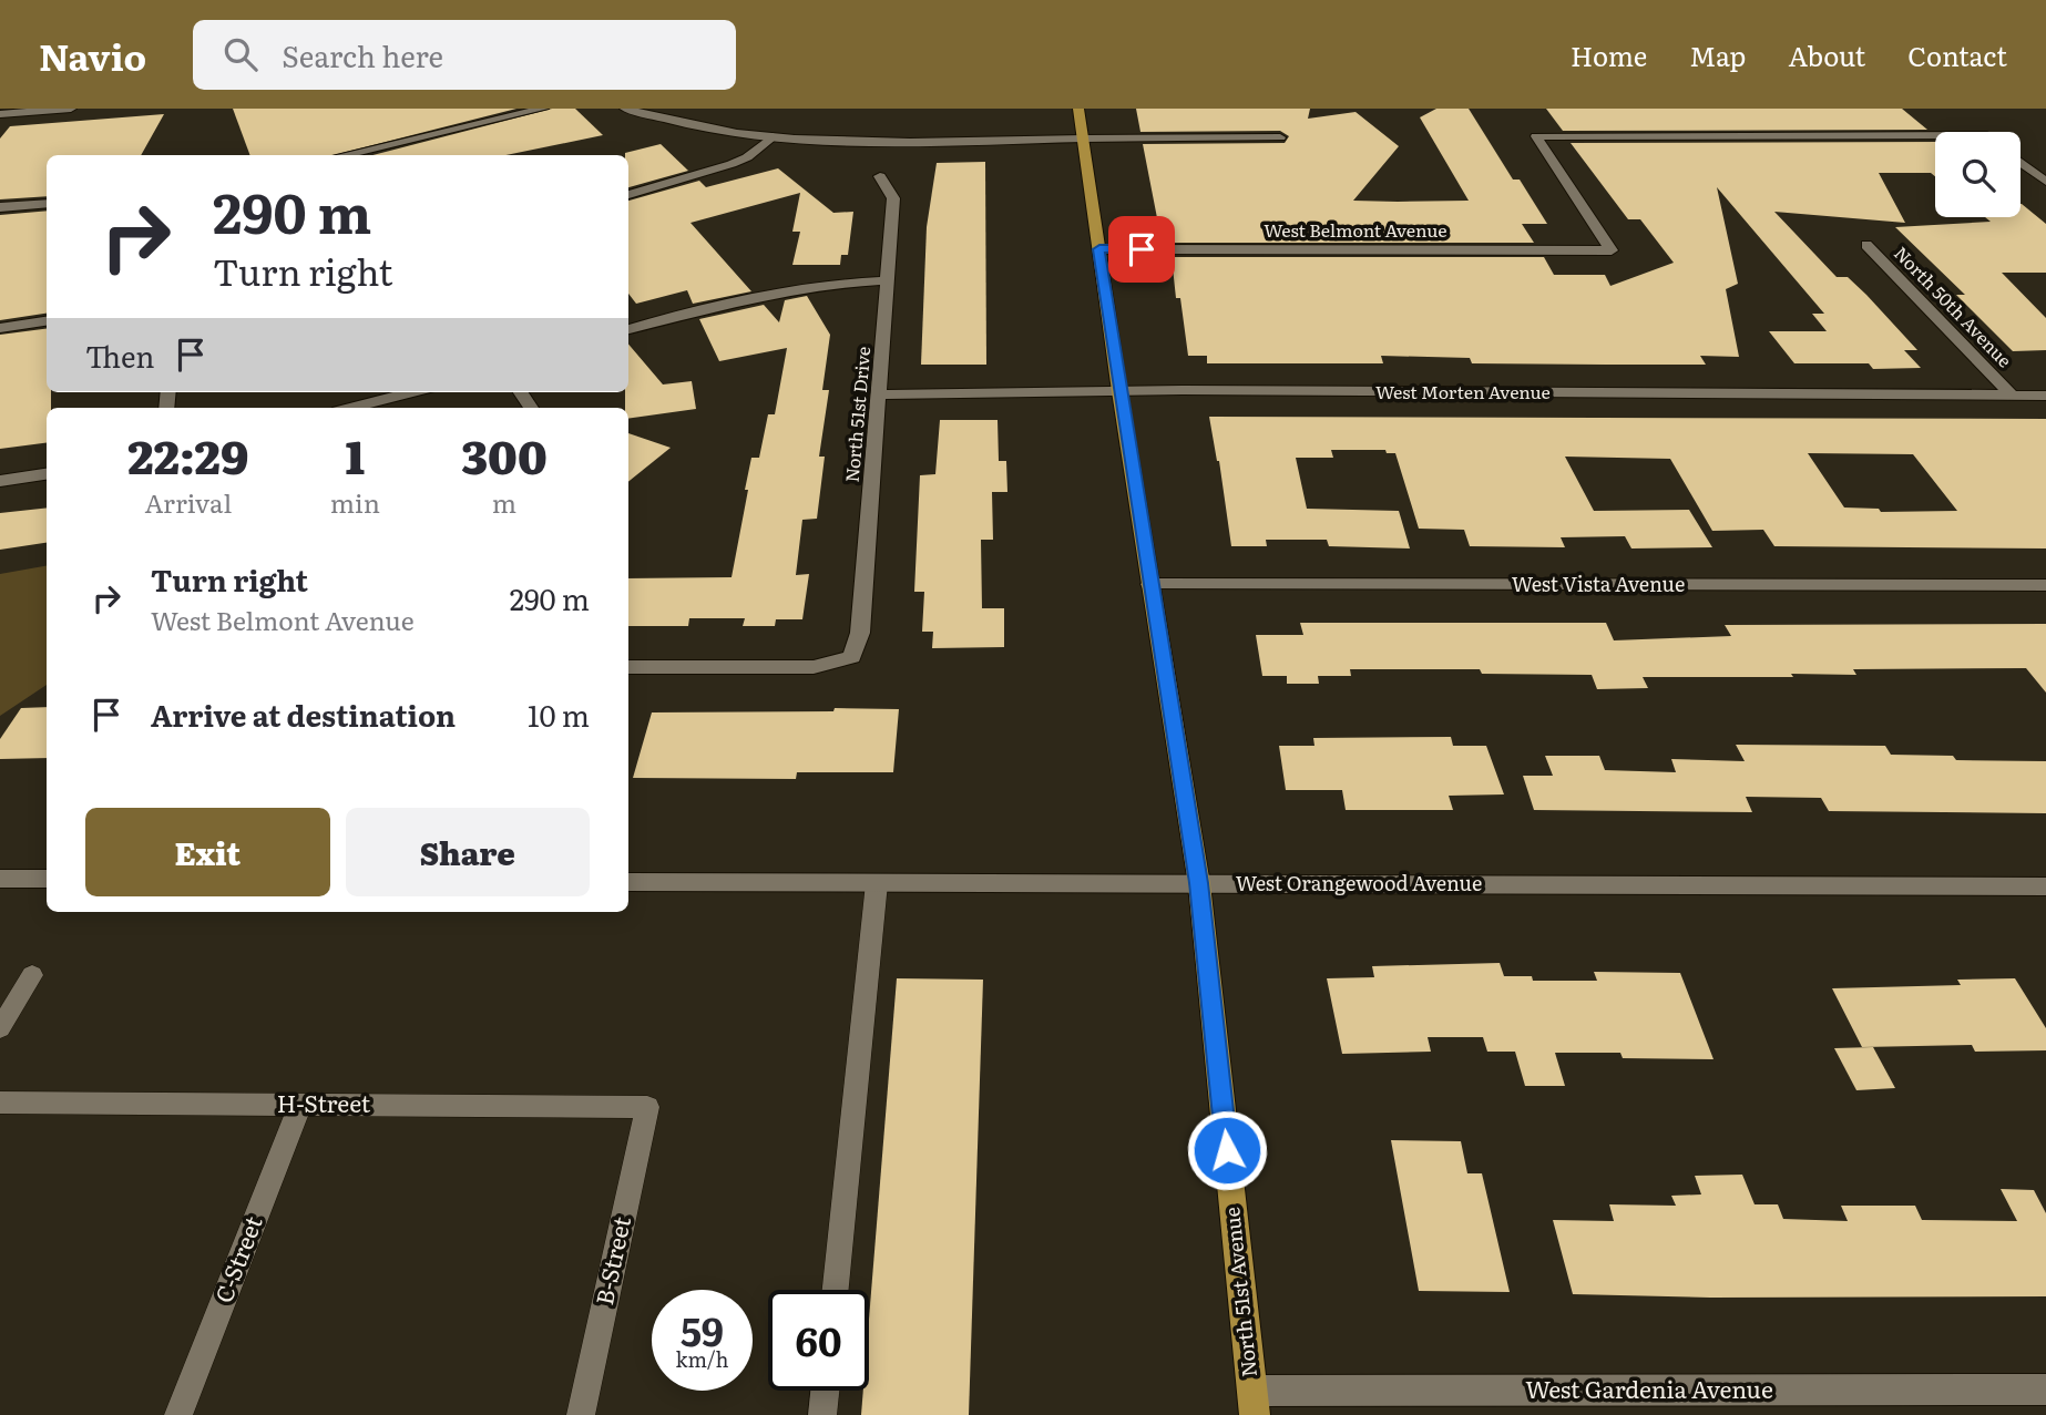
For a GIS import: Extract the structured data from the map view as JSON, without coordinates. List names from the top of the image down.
{
  "streets": {
    "main road": ["North 51st Avenue"],
    "street": [
      "West Belmont Avenue",
      "North 50th Avenue",
      "West Morten Avenue",
      "North 51st Drive",
      "West Vista Avenue",
      "West Orangewood Avenue",
      "West Gardenia Avenue"
    ],
    "lane": ["H-Street", "C-Street", "B-Street"]
  },
  "crossings": [
    ["West Belmont Avenue", "North 51st Avenue"],
    ["North 50th Avenue", "West Morten Avenue"],
    ["West Morten Avenue", "North 51st Drive"],
    ["West Morten Avenue", "North 51st Avenue"],
    ["West Vista Avenue", "North 51st Avenue"],
    ["West Orangewood Avenue", "North 51st Avenue"],
    ["H-Street", "C-Street"],
    ["H-Street", "B-Street"],
    ["North 51st Avenue", "West Gardenia Avenue"]
  ],
  "page": {
    "header": "Navio",
    "search": "Search here",
    "nav": [
      "Home",
      "Map",
      "About",
      "Contact"
    ],
    "turn": ["290 m", "Turn right"],
    "then": "Then",
    "eta": [
      "22:29",
      "Arrival",
      "1",
      "min",
      "300",
      "m"
    ],
    "list": [
      {
        "name": "Turn right",
        "note": "West Belmont Avenue",
        "value": "290 m"
      },
      {
        "name": "Arrive at destination",
        "value": "10 m"
      }
    ],
    "buttons": ["Exit", "Share"],
    "speed": "59 km/h",
    "limit": "60"
  }
}
